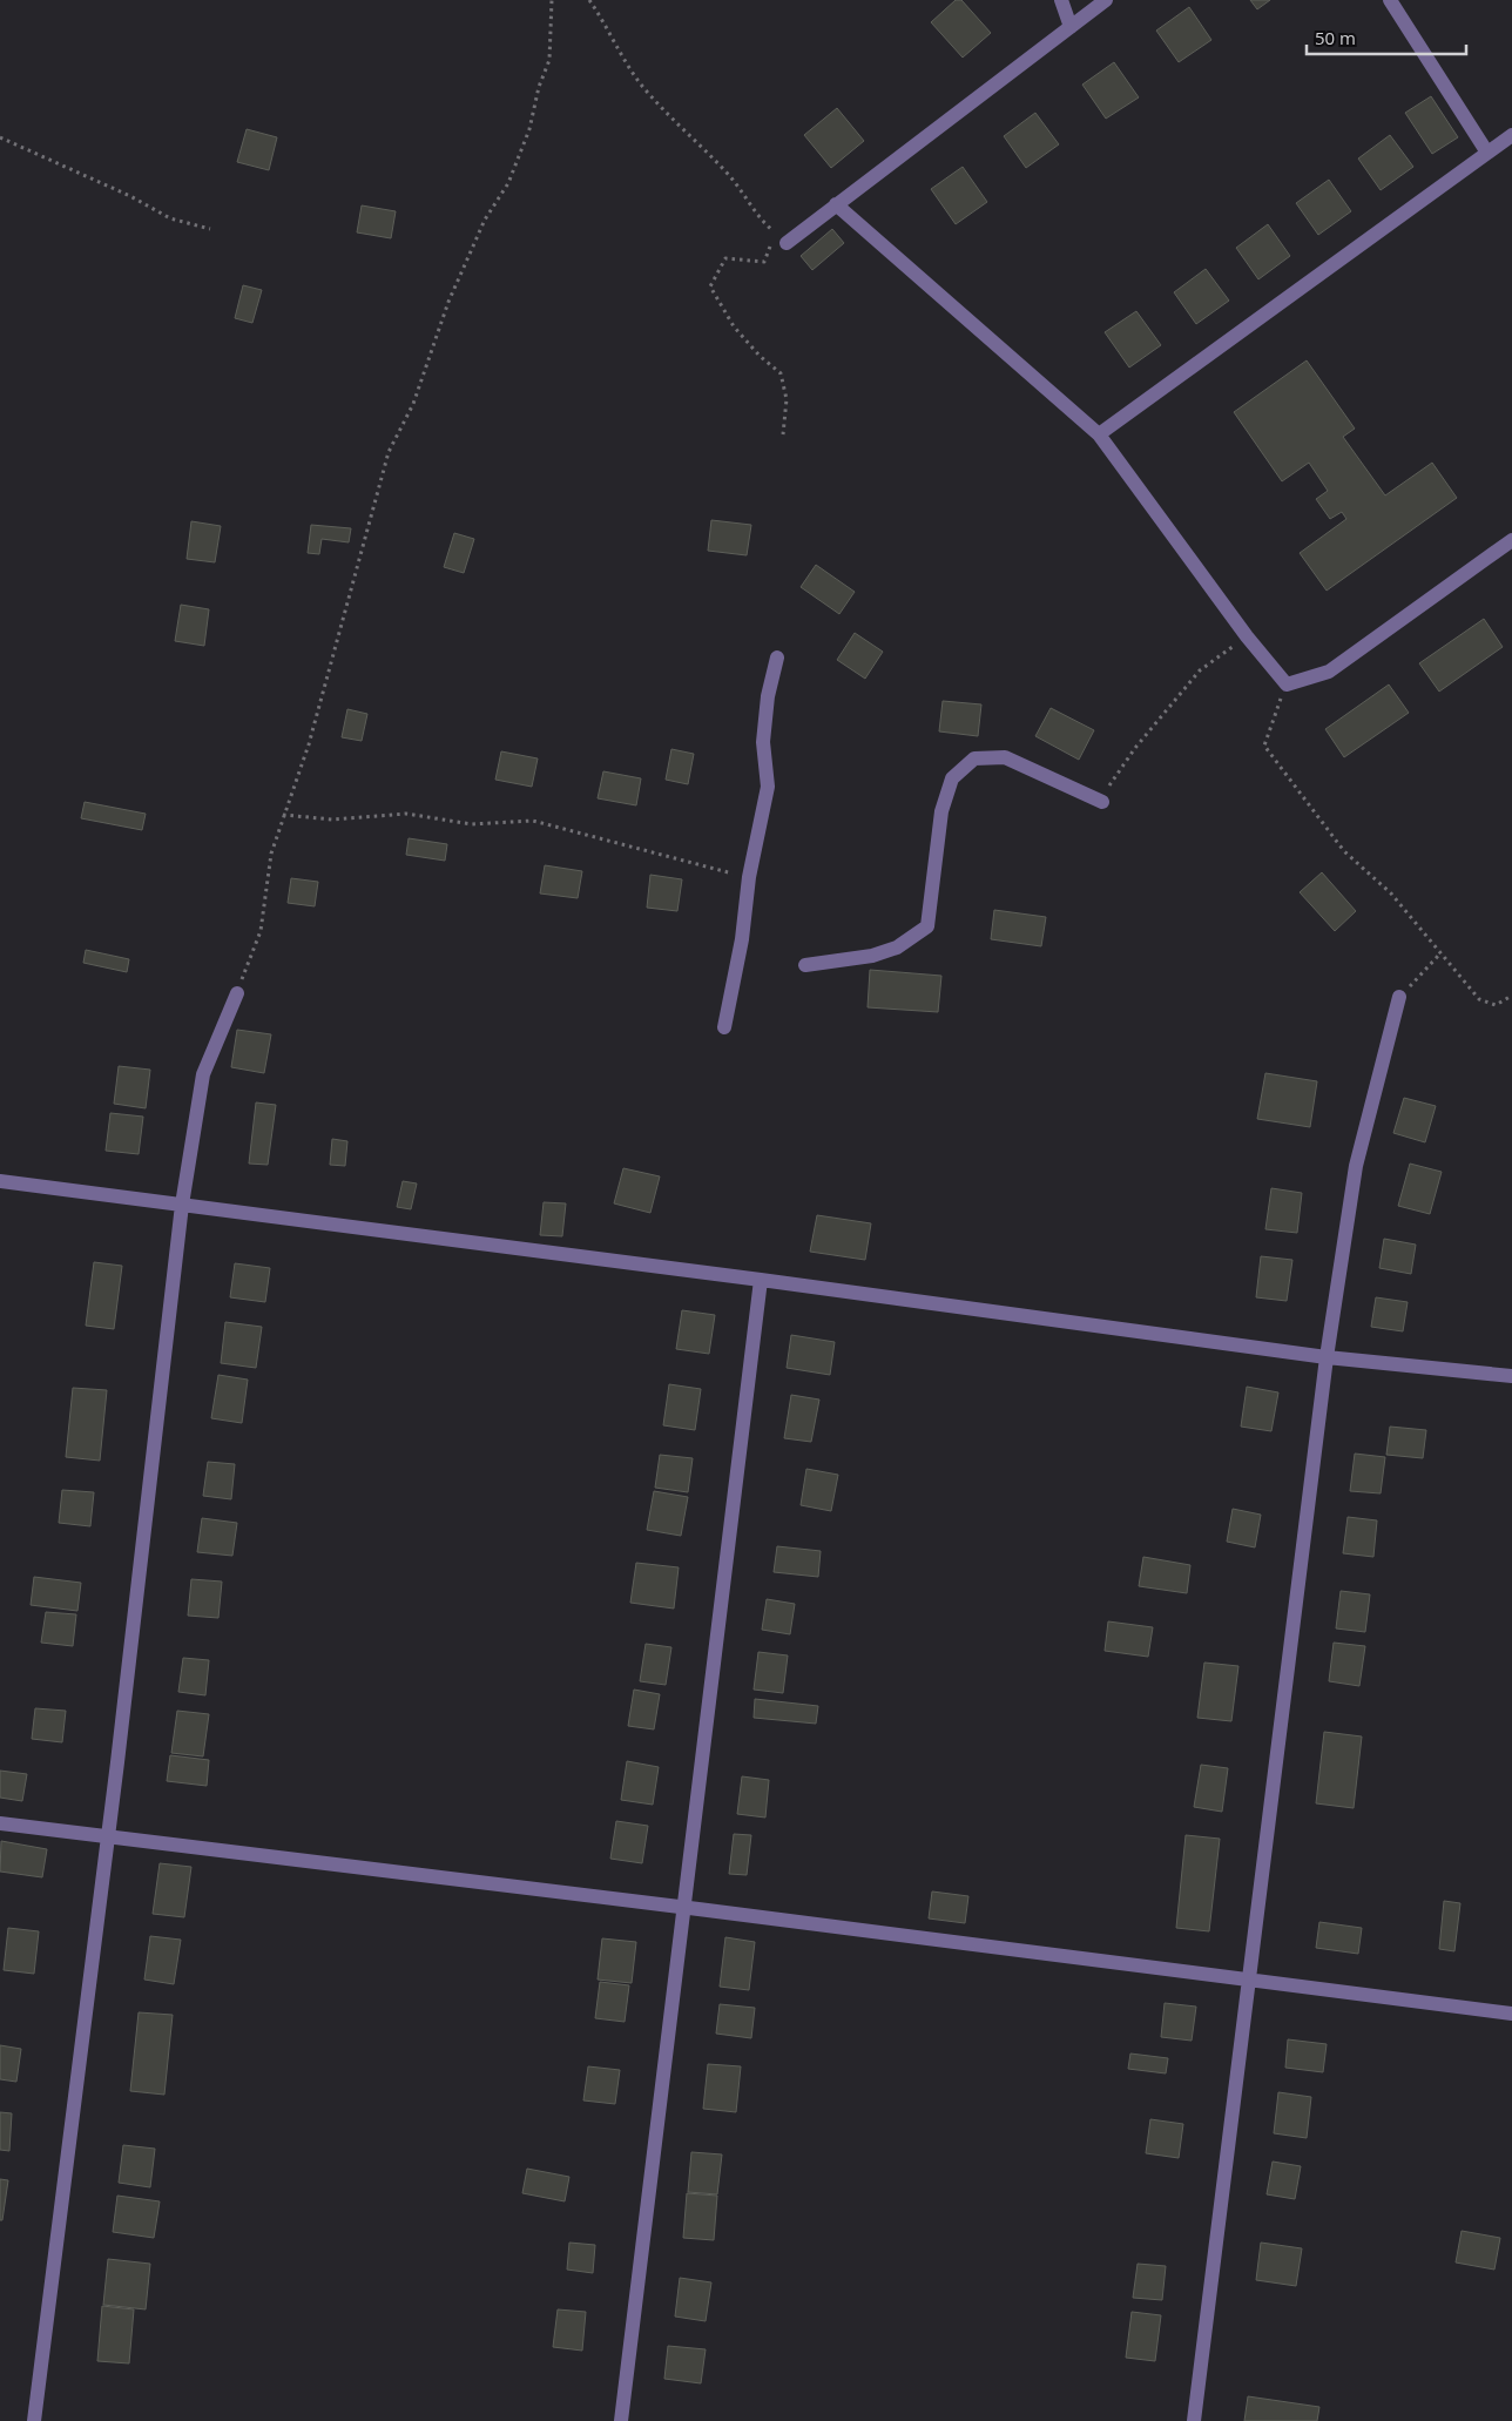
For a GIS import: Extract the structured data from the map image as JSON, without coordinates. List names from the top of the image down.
{
  "scale_bar": "50 m"
}
